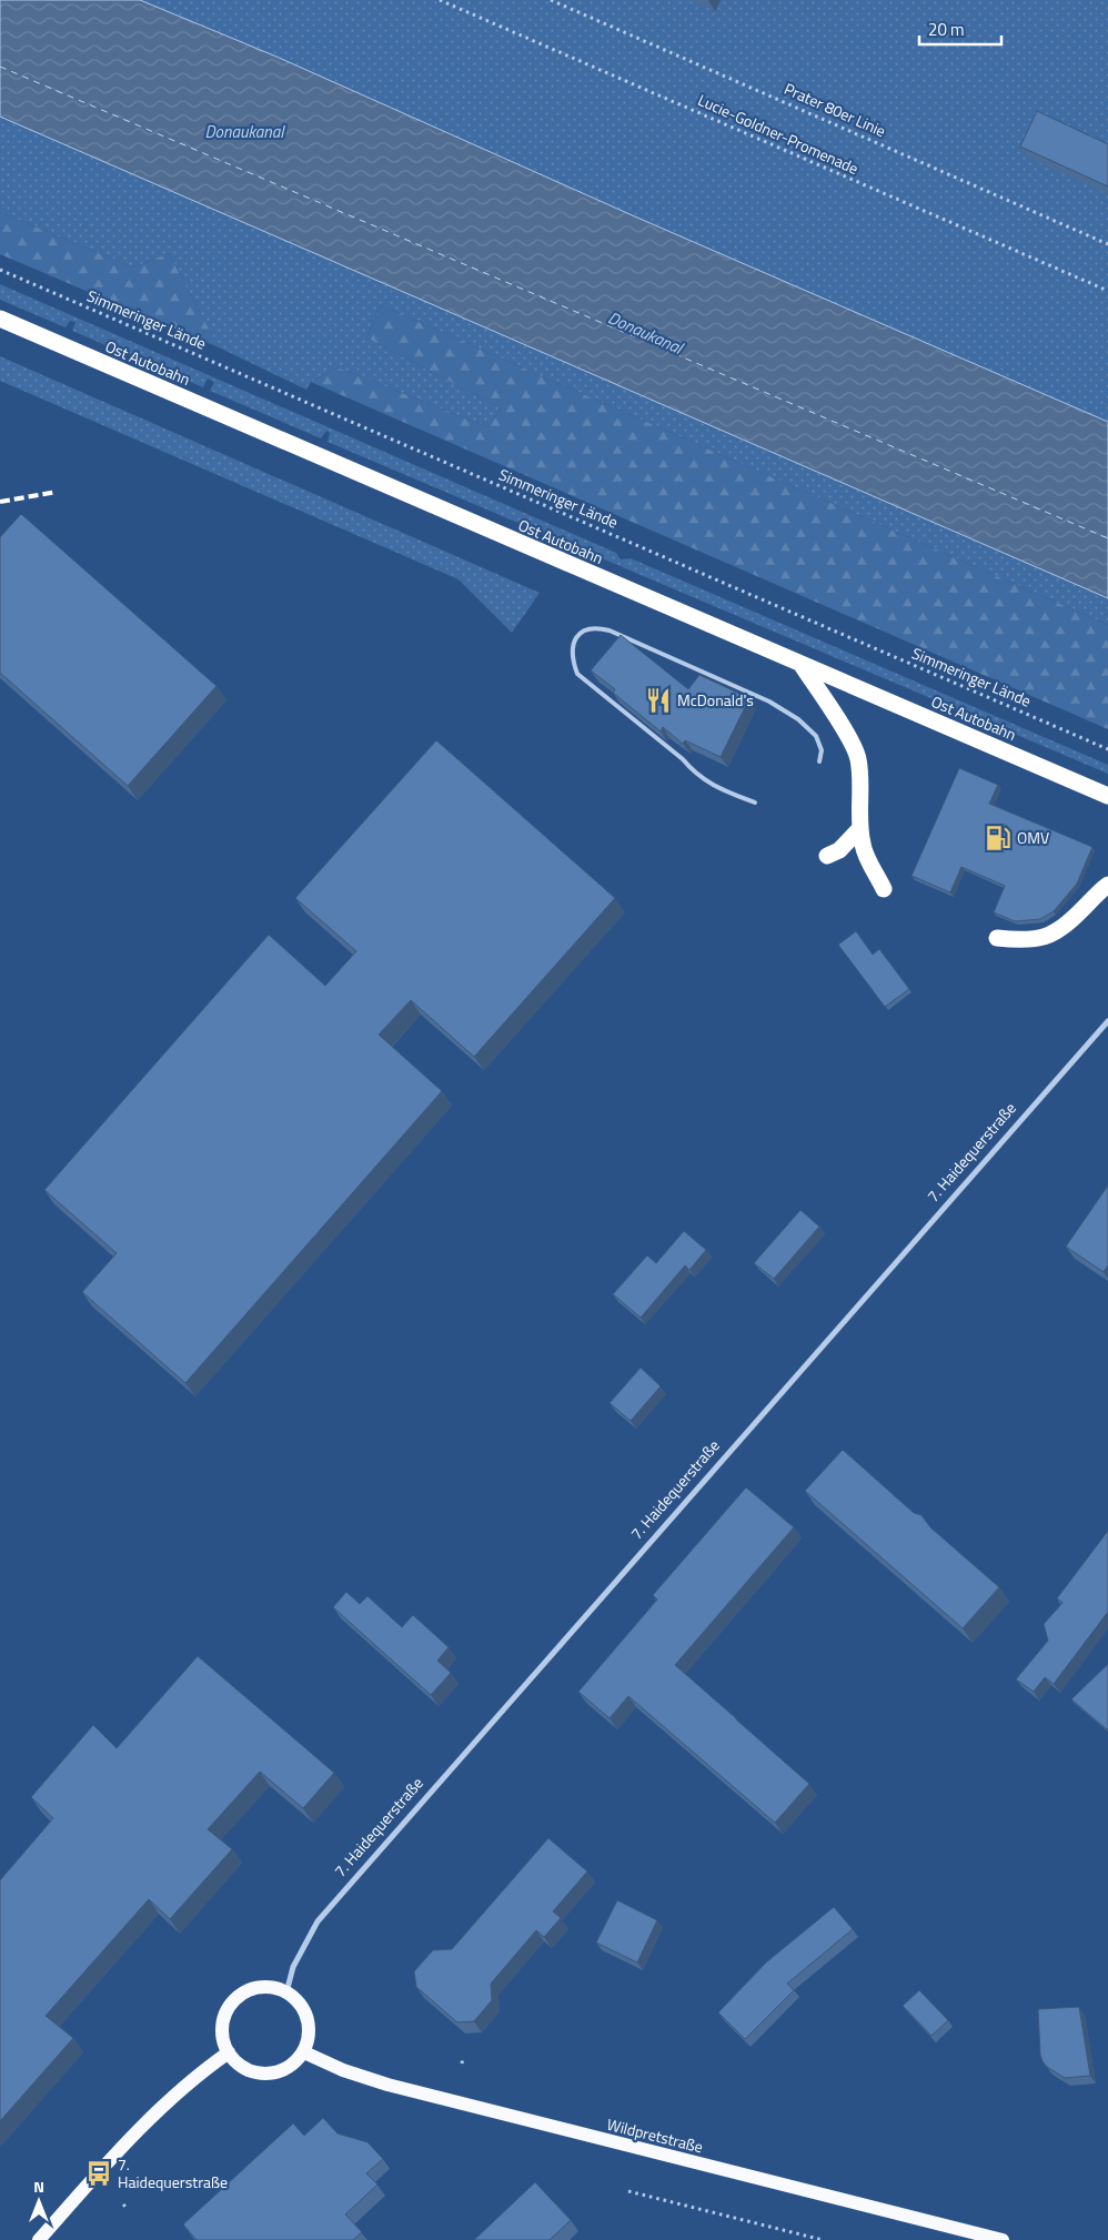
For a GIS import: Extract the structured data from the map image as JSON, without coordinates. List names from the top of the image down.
{
  "streets": {
    "highway": ["Ost Autobahn"],
    "main road": ["Wildpretstraße"],
    "street": ["7. Haidequerstraße"],
    "path": ["Prater 80er Linie", "Lucie-Goldner-Promenade", "Simmeringer Lände"]
  },
  "crossings": [
    ["7. Haidequerstraße", "Wildpretstraße"]
  ],
  "water": ["Donaukanal"],
  "places": {
    "restaurant": ["McDonald's"],
    "fuel station": ["OMV"],
    "bus stop": ["7. Haidequerstraße"]
  },
  "scale_bar": "20 m",
  "north": "top"
}
